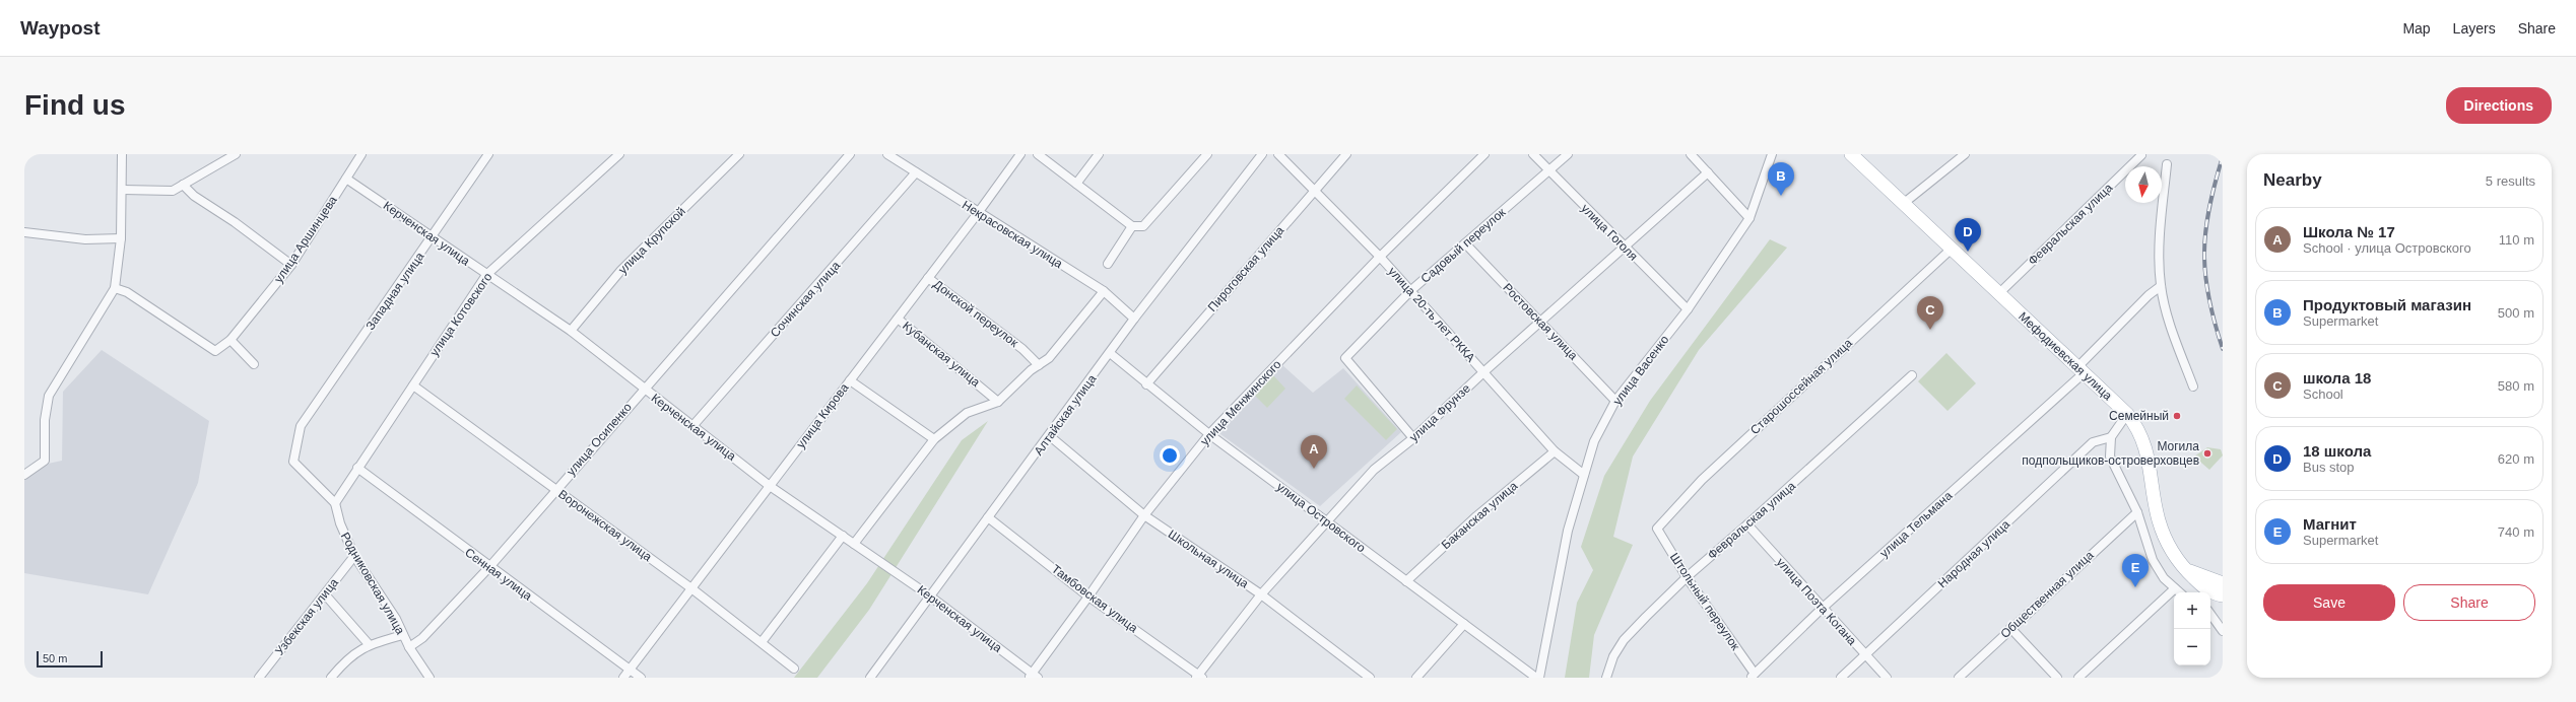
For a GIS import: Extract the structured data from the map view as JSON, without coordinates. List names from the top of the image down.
{
  "streets": {
    "main road": ["Мефодиевская улица"],
    "street": [
      "Февральская улица",
      "улица Гоголя",
      "Керченская улица",
      "Некрасовская улица",
      "улица Аршинцева",
      "улица Крупской",
      "Садовый переулок",
      "Пироговская улица",
      "Западная улица",
      "Сочинская улица",
      "Донской переулок",
      "улица Котовского",
      "улица 20-ть лет РККА",
      "Ростовская улица",
      "Кубанская улица",
      "улица Васенко",
      "Старошоссейная улица",
      "улица Менжинского",
      "улица Фрунзе",
      "Алтайская улица",
      "улица Кирова",
      "улица Осипенко",
      "Баканская улица",
      "улица Островского",
      "улица Тельмана",
      "Воронежская улица",
      "Народная улица",
      "Школьная улица",
      "Сенная улица",
      "Родниковская улица",
      "Общественная улица",
      "Тамбовская улица",
      "Штольный переулок",
      "улица Поэта Когана",
      "Узбекская улица"
    ]
  },
  "crossings": [
    ["Февральская улица", "Мефодиевская улица"],
    ["Февральская улица", "Штольный переулок"],
    ["Февральская улица", "улица Поэта Когана"],
    ["улица Гоголя", "Садовый переулок"],
    ["улица Гоголя", "улица Васенко"],
    ["улица Гоголя", "улица Фрунзе"],
    ["Керченская улица", "улица Аршинцева"],
    ["Керченская улица", "улица Крупской"],
    ["Керченская улица", "Западная улица"],
    ["Керченская улица", "Сочинская улица"],
    ["Керченская улица", "улица Котовского"],
    ["Керченская улица", "улица Менжинского"],
    ["Керченская улица", "Алтайская улица"],
    ["Керченская улица", "улица Кирова"],
    ["Керченская улица", "улица Осипенко"],
    ["Некрасовская улица", "Сочинская улица"],
    ["Некрасовская улица", "Алтайская улица"],
    ["Некрасовская улица", "улица Кирова"],
    ["Садовый переулок", "улица 20-ть лет РККА"],
    ["Садовый переулок", "Ростовская улица"],
    ["Садовый переулок", "улица Фрунзе"],
    ["Пироговская улица", "улица 20-ть лет РККА"],
    ["Пироговская улица", "улица Островского"],
    ["Западная улица", "улица Котовского"],
    ["Западная улица", "Родниковская улица"],
    ["Донской переулок", "улица Кирова"],
    ["улица Котовского", "Воронежская улица"],
    ["улица Котовского", "Сенная улица"],
    ["улица Котовского", "Родниковская улица"],
    ["улица 20-ть лет РККА", "улица Васенко"],
    ["улица 20-ть лет РККА", "улица Менжинского"],
    ["улица 20-ть лет РККА", "улица Фрунзе"],
    ["улица 20-ть лет РККА", "Баканская улица"],
    ["Ростовская улица", "улица Васенко"],
    ["Ростовская улица", "улица Фрунзе"],
    ["Кубанская улица", "улица Кирова"],
    ["Мефодиевская улица", "Старошоссейная улица"],
    ["Мефодиевская улица", "улица Тельмана"],
    ["улица Васенко", "улица Островского"],
    ["Старошоссейная улица", "Штольный переулок"],
    ["улица Менжинского", "улица Островского"],
    ["улица Менжинского", "Школьная улица"],
    ["улица Менжинского", "Тамбовская улица"],
    ["улица Фрунзе", "улица Островского"],
    ["улица Фрунзе", "Школьная улица"],
    ["улица Фрунзе", "Тамбовская улица"],
    ["Алтайская улица", "улица Островского"],
    ["Алтайская улица", "Школьная улица"],
    ["Алтайская улица", "Тамбовская улица"],
    ["улица Кирова", "Воронежская улица"],
    ["улица Кирова", "Сенная улица"],
    ["улица Осипенко", "Воронежская улица"],
    ["улица Осипенко", "Сенная улица"],
    ["улица Осипенко", "Родниковская улица"],
    ["Баканская улица", "улица Островского"],
    ["улица Тельмана", "Штольный переулок"],
    ["улица Тельмана", "улица Поэта Когана"],
    ["Народная улица", "улица Поэта Когана"],
    ["Родниковская улица", "Узбекская улица"]
  ],
  "places": ["Семейный", "Могила подпольщиков-островерховцев"],
  "scale_bar": "50 m",
  "north": "bottom",
  "page": {
    "header": "Waypost",
    "nav": ["Map", "Layers", "Share"],
    "buttons": [
      "Directions",
      ["Save", "Share"]
    ],
    "title": "Find us",
    "heading": ["Nearby", "5 results"],
    "pins": [
      "B",
      "D",
      "C",
      "A",
      "E"
    ],
    "list": [
      {
        "mark": "A",
        "name": "Школа № 17",
        "note": "School · улица Островского",
        "value": "110 m"
      },
      {
        "mark": "B",
        "name": "Продуктовый магазин",
        "note": "Supermarket",
        "value": "500 m"
      },
      {
        "mark": "C",
        "name": "школа 18",
        "note": "School",
        "value": "580 m"
      },
      {
        "mark": "D",
        "name": "18 школа",
        "note": "Bus stop",
        "value": "620 m"
      },
      {
        "mark": "E",
        "name": "Магнит",
        "note": "Supermarket",
        "value": "740 m"
      }
    ],
    "map_buttons": ["+", "−"],
    "scale": "50 m"
  }
}
